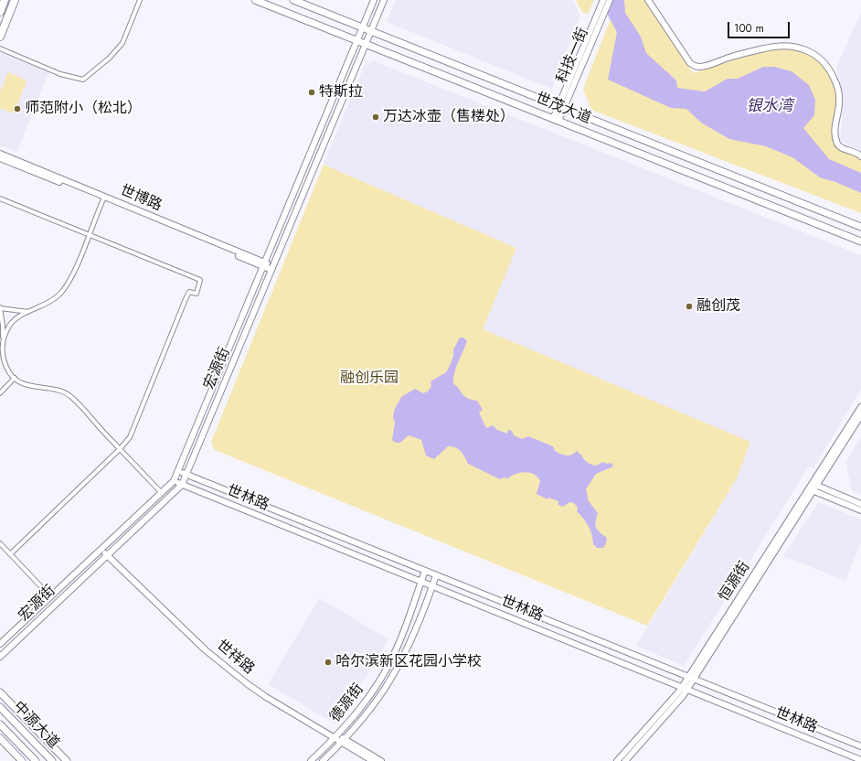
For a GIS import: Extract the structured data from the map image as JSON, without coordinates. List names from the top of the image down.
{
  "streets": {
    "main road": [
      "科技一街",
      "世茂大道",
      "世博路",
      "宏源街",
      "世林路",
      "恒源街",
      "世祥路",
      "德源街",
      "中源大道"
    ]
  },
  "crossings": [
    ["科技一街", "世茂大道"],
    ["世茂大道", "宏源街"],
    ["世博路", "宏源街"],
    ["宏源街", "世林路"],
    ["宏源街", "世祥路"],
    ["世林路", "恒源街"],
    ["世林路", "德源街"],
    ["世祥路", "德源街"]
  ],
  "water": ["银水湾"],
  "parks": ["融创乐园"],
  "places": [
    "特斯拉",
    "师范附小（松北）",
    "万达冰壶（售楼处）",
    "融创茂",
    "哈尔滨新区花园小学校"
  ],
  "scale_bar": "100 m"
}
